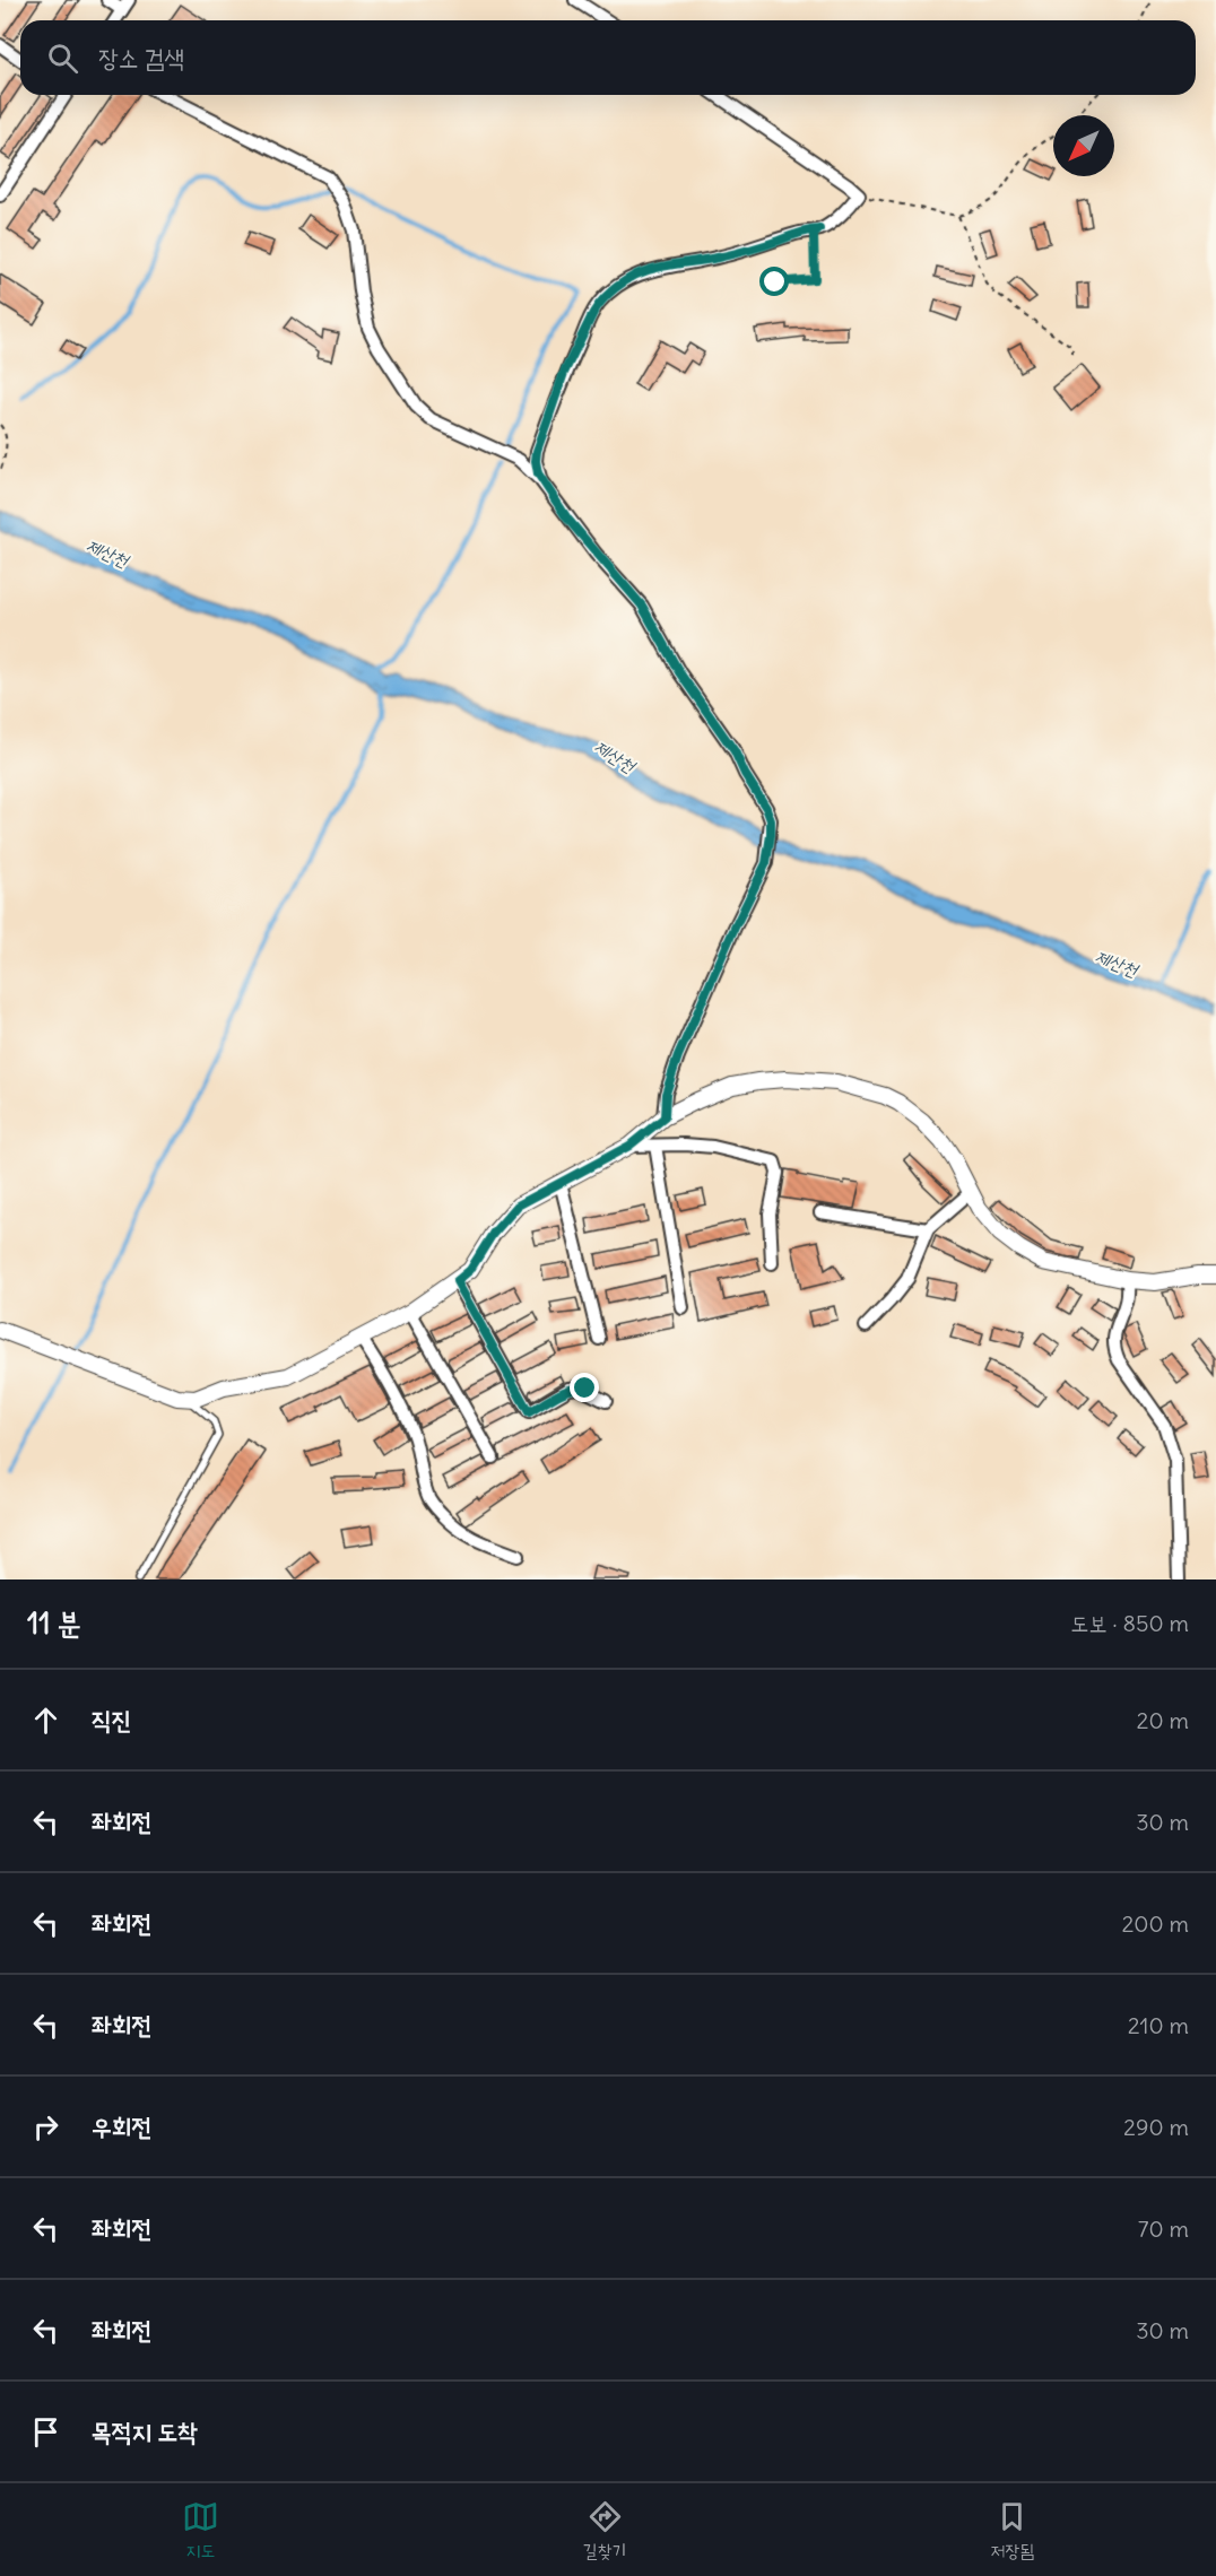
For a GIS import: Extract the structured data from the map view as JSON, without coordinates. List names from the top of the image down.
{
  "water": ["제산천"],
  "north": "bottom left",
  "page": {
    "search": "장소 검색",
    "heading": ["11 분", "도보 · 850 m"],
    "list": [
      ["직진", "20 m"],
      ["좌회전", "30 m"],
      ["좌회전", "200 m"],
      ["좌회전", "210 m"],
      ["우회전", "290 m"],
      ["좌회전", "70 m"],
      ["좌회전", "30 m"],
      "목적지 도착"
    ],
    "nav": ["지도", "길찾기", "저장됨"]
  }
}
